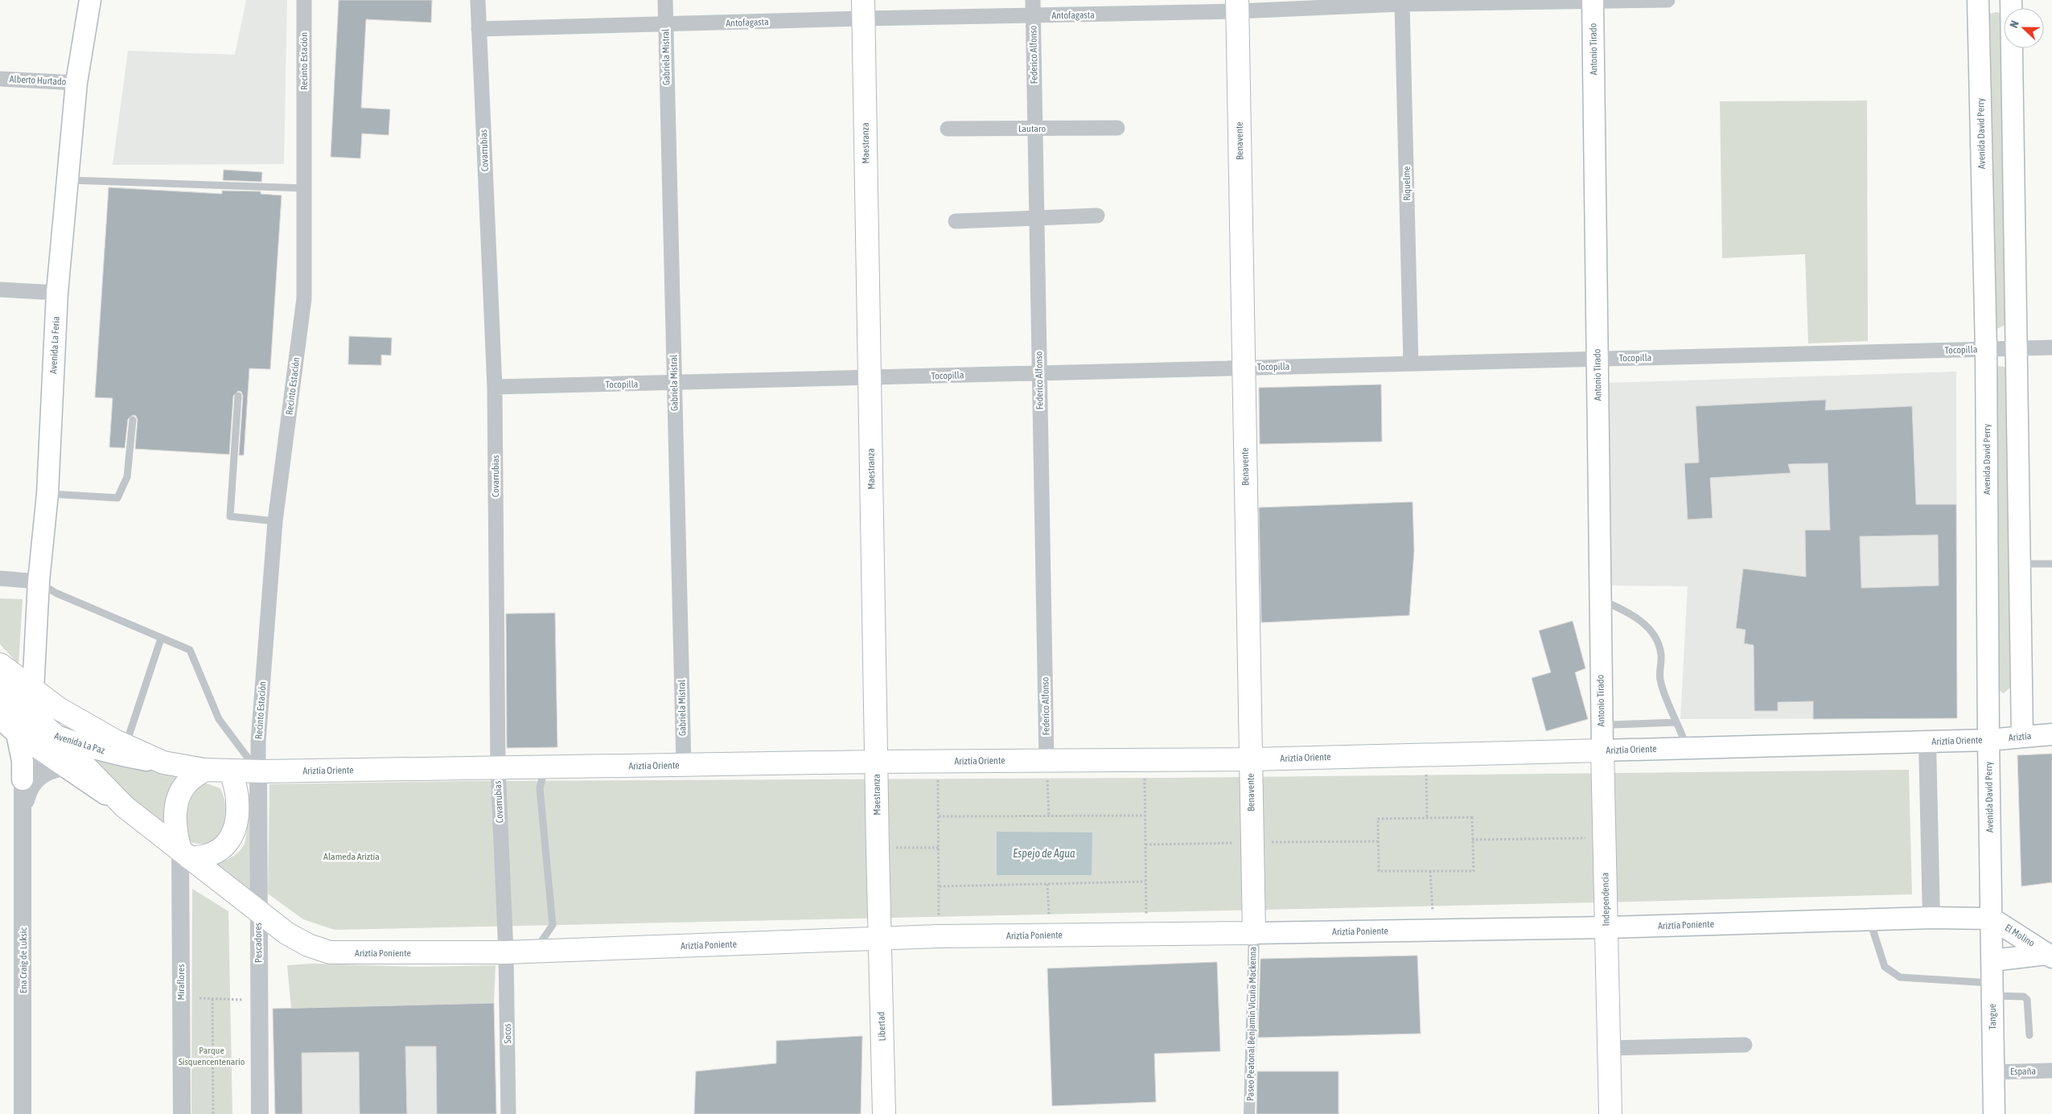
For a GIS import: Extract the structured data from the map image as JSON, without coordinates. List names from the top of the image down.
{
  "streets": {
    "main road": [
      "Antonio Tirado",
      "Avenida David Perry",
      "Benavente",
      "Maestranza",
      "Avenida La Feria",
      "Ariztía",
      "Ariztía Oriente",
      "Avenida La Paz",
      "Independencia",
      "Ariztía Poniente",
      "El Molino",
      "Tangue",
      "Libertad"
    ],
    "street": [
      "Antofagasta",
      "Federico Alfonso",
      "Gabriela Mistral",
      "Recinto Estación",
      "Alberto Hurtado",
      "Lautaro",
      "Covarrubias",
      "Riquelme",
      "Tocopilla",
      "Pescadores",
      "Ena Craig de Luksic",
      "Miraflores",
      "Paseo Peatonal Benjamín Vicuña Mackenna",
      "Socos",
      "España"
    ]
  },
  "crossings": [
    ["Antofagasta", "Antonio Tirado"],
    ["Antofagasta", "Federico Alfonso"],
    ["Antofagasta", "Gabriela Mistral"],
    ["Antofagasta", "Benavente"],
    ["Antofagasta", "Maestranza"],
    ["Antofagasta", "Covarrubias"],
    ["Antofagasta", "Riquelme"],
    ["Antonio Tirado", "Tocopilla"],
    ["Antonio Tirado", "Ariztía Oriente"],
    ["Antonio Tirado", "Independencia"],
    ["Federico Alfonso", "Lautaro"],
    ["Federico Alfonso", "Tocopilla"],
    ["Federico Alfonso", "Ariztía Oriente"],
    ["Gabriela Mistral", "Tocopilla"],
    ["Gabriela Mistral", "Ariztía Oriente"],
    ["Recinto Estación", "Ariztía Oriente"],
    ["Recinto Estación", "Pescadores"],
    ["Alberto Hurtado", "Avenida La Feria"],
    ["Avenida David Perry", "Tocopilla"],
    ["Avenida David Perry", "Ariztía"],
    ["Avenida David Perry", "Ariztía Oriente"],
    ["Avenida David Perry", "Ariztía Poniente"],
    ["Avenida David Perry", "El Molino"],
    ["Avenida David Perry", "Tangue"],
    ["Benavente", "Tocopilla"],
    ["Benavente", "Ariztía Oriente"],
    ["Benavente", "Ariztía Poniente"],
    ["Benavente", "Paseo Peatonal Benjamín Vicuña Mackenna"],
    ["Maestranza", "Tocopilla"],
    ["Maestranza", "Ariztía Oriente"],
    ["Maestranza", "Ariztía Poniente"],
    ["Maestranza", "Libertad"],
    ["Covarrubias", "Tocopilla"],
    ["Covarrubias", "Ariztía Oriente"],
    ["Covarrubias", "Ariztía Poniente"],
    ["Covarrubias", "Socos"],
    ["Riquelme", "Tocopilla"],
    ["Avenida La Feria", "Ariztía Oriente"],
    ["Ariztía", "Ariztía Oriente"],
    ["Ariztía Oriente", "Avenida La Paz"],
    ["Ariztía Oriente", "Independencia"],
    ["Ariztía Oriente", "Ariztía Poniente"],
    ["Ariztía Oriente", "Pescadores"],
    ["Ariztía Oriente", "Miraflores"],
    ["Avenida La Paz", "Ariztía Poniente"],
    ["Avenida La Paz", "Ena Craig de Luksic"],
    ["Independencia", "Ariztía Poniente"],
    ["Ariztía Poniente", "El Molino"],
    ["Ariztía Poniente", "Pescadores"],
    ["Ariztía Poniente", "Miraflores"],
    ["Ariztía Poniente", "Tangue"],
    ["Ariztía Poniente", "Paseo Peatonal Benjamín Vicuña Mackenna"],
    ["Ariztía Poniente", "Libertad"],
    ["Ariztía Poniente", "Socos"],
    ["El Molino", "Tangue"],
    ["Tangue", "España"]
  ],
  "water": ["Espejo de Agua"],
  "parks": ["Alameda Ariztia", "Parque Sisquencentenario"],
  "north": "left"
}
